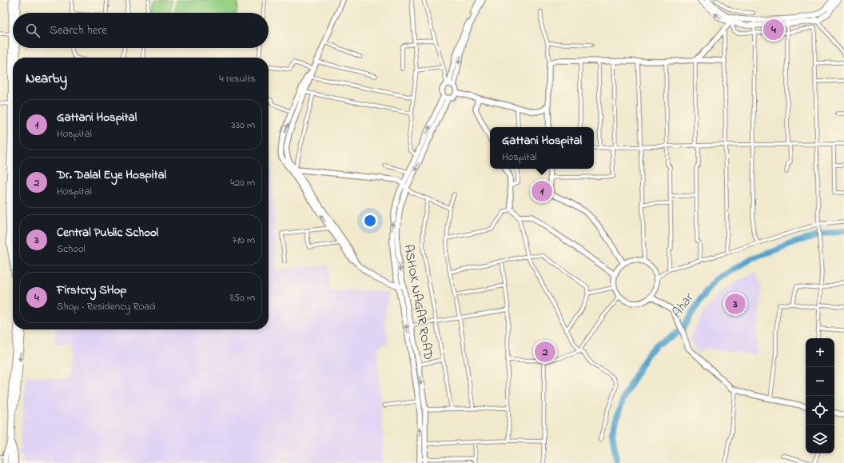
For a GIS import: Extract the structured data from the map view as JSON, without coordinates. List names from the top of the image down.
{
  "streets": {
    "street": ["ASHOK NAGAR ROAD"]
  },
  "water": ["Ahar"],
  "page": {
    "search": "Search here",
    "pins": [
      "4",
      "1",
      "3",
      "2"
    ],
    "heading": ["Nearby", "4 results"],
    "list": [
      {
        "mark": "1",
        "name": "Gattani Hospital",
        "note": "Hospital",
        "value": "330 m"
      },
      {
        "mark": "2",
        "name": "Dr. Dalal Eye Hospital",
        "note": "Hospital",
        "value": "420 m"
      },
      {
        "mark": "3",
        "name": "Central Public School",
        "note": "School",
        "value": "710 m"
      },
      {
        "mark": "4",
        "name": "Firstcry SHop",
        "note": "Shop · Residency Road",
        "value": "850 m"
      }
    ],
    "popup": ["Gattani Hospital", "Hospital"],
    "map_buttons": ["+", "−"]
  }
}
